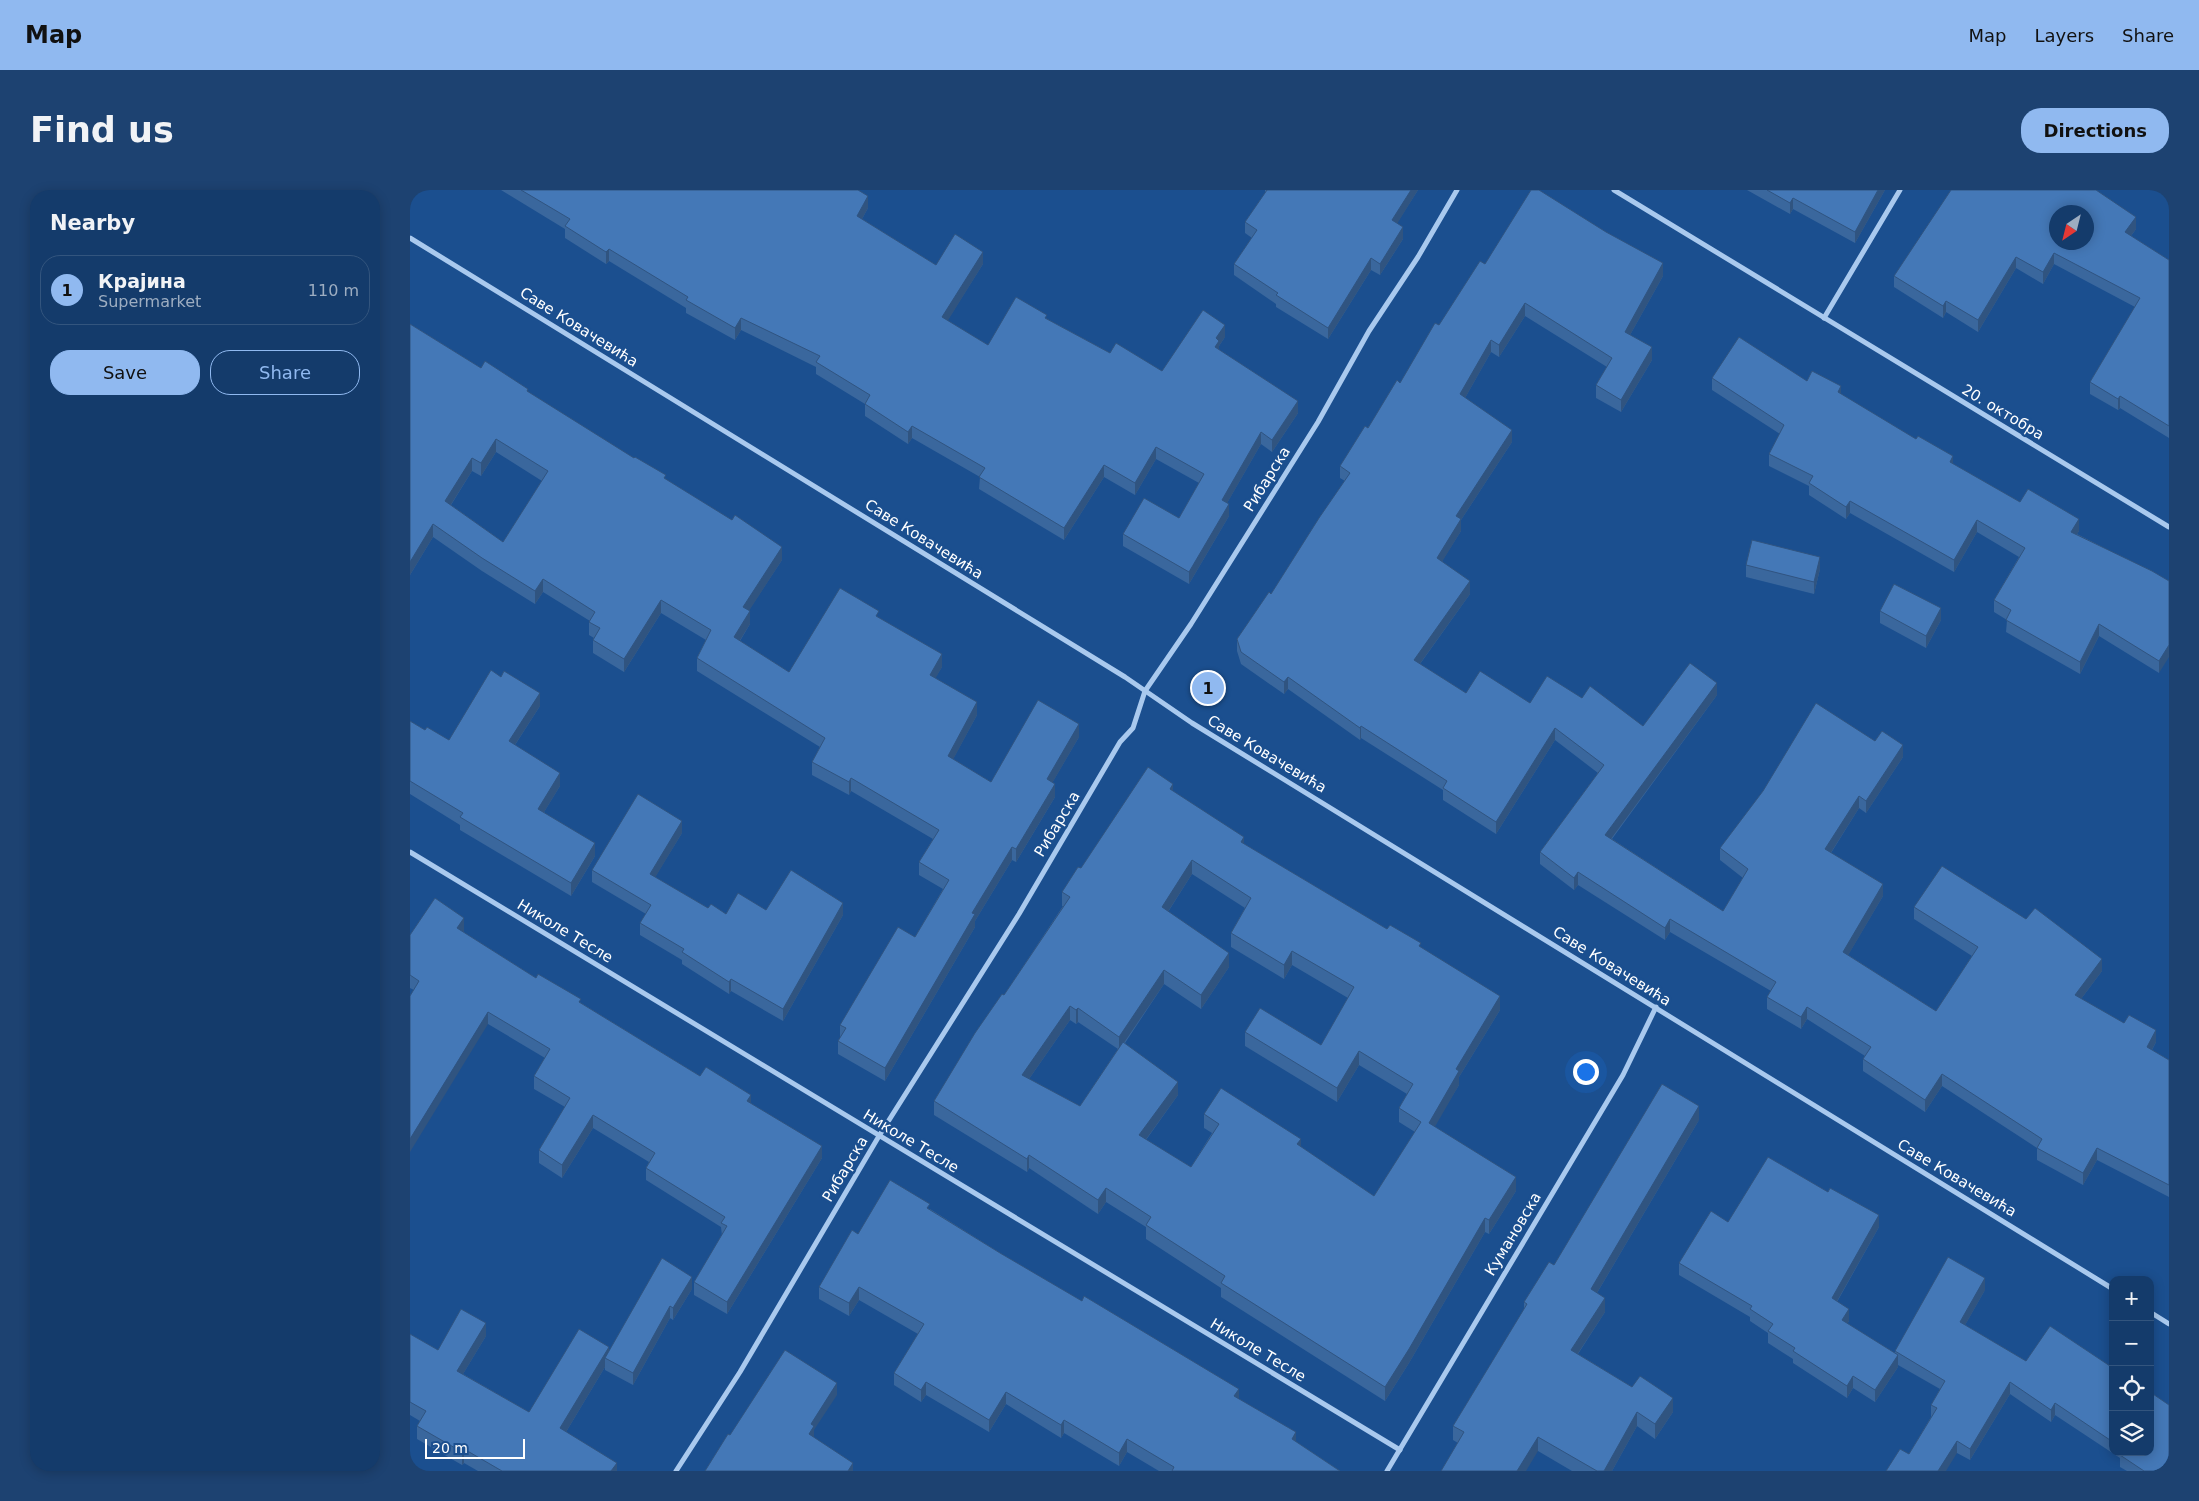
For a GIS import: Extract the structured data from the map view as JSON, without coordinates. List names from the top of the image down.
{
  "streets": {
    "street": [
      "Саве Ковачевића",
      "20. октобра",
      "Рибарска",
      "Николе Тесле",
      "Кумановска"
    ]
  },
  "crossings": [
    ["Саве Ковачевића", "Рибарска"],
    ["Саве Ковачевића", "Кумановска"],
    ["Рибарска", "Николе Тесле"],
    ["Николе Тесле", "Кумановска"]
  ],
  "scale_bar": "20 m",
  "north": "bottom left",
  "page": {
    "header": "Map",
    "nav": ["Map", "Layers", "Share"],
    "buttons": [
      "Directions",
      ["Save", "Share"]
    ],
    "title": "Find us",
    "heading": "Nearby",
    "list": [
      {
        "mark": "1",
        "name": "Крајина",
        "note": "Supermarket",
        "value": "110 m"
      }
    ],
    "pins": "1",
    "map_buttons": ["+", "−"],
    "scale": "20 m"
  }
}
